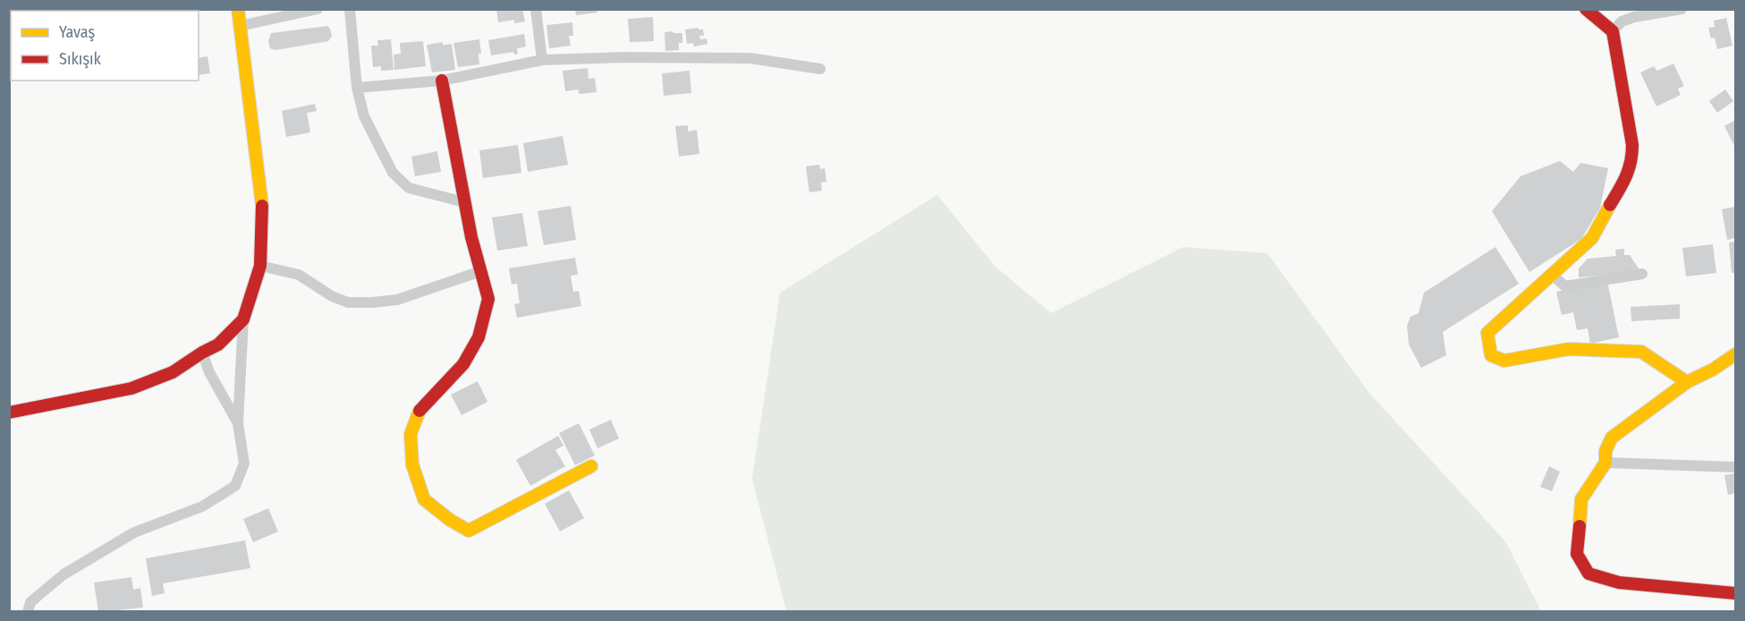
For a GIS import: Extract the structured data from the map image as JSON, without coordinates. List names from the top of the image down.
{
  "legend": ["Yavaş", "Sıkışık"]
}
